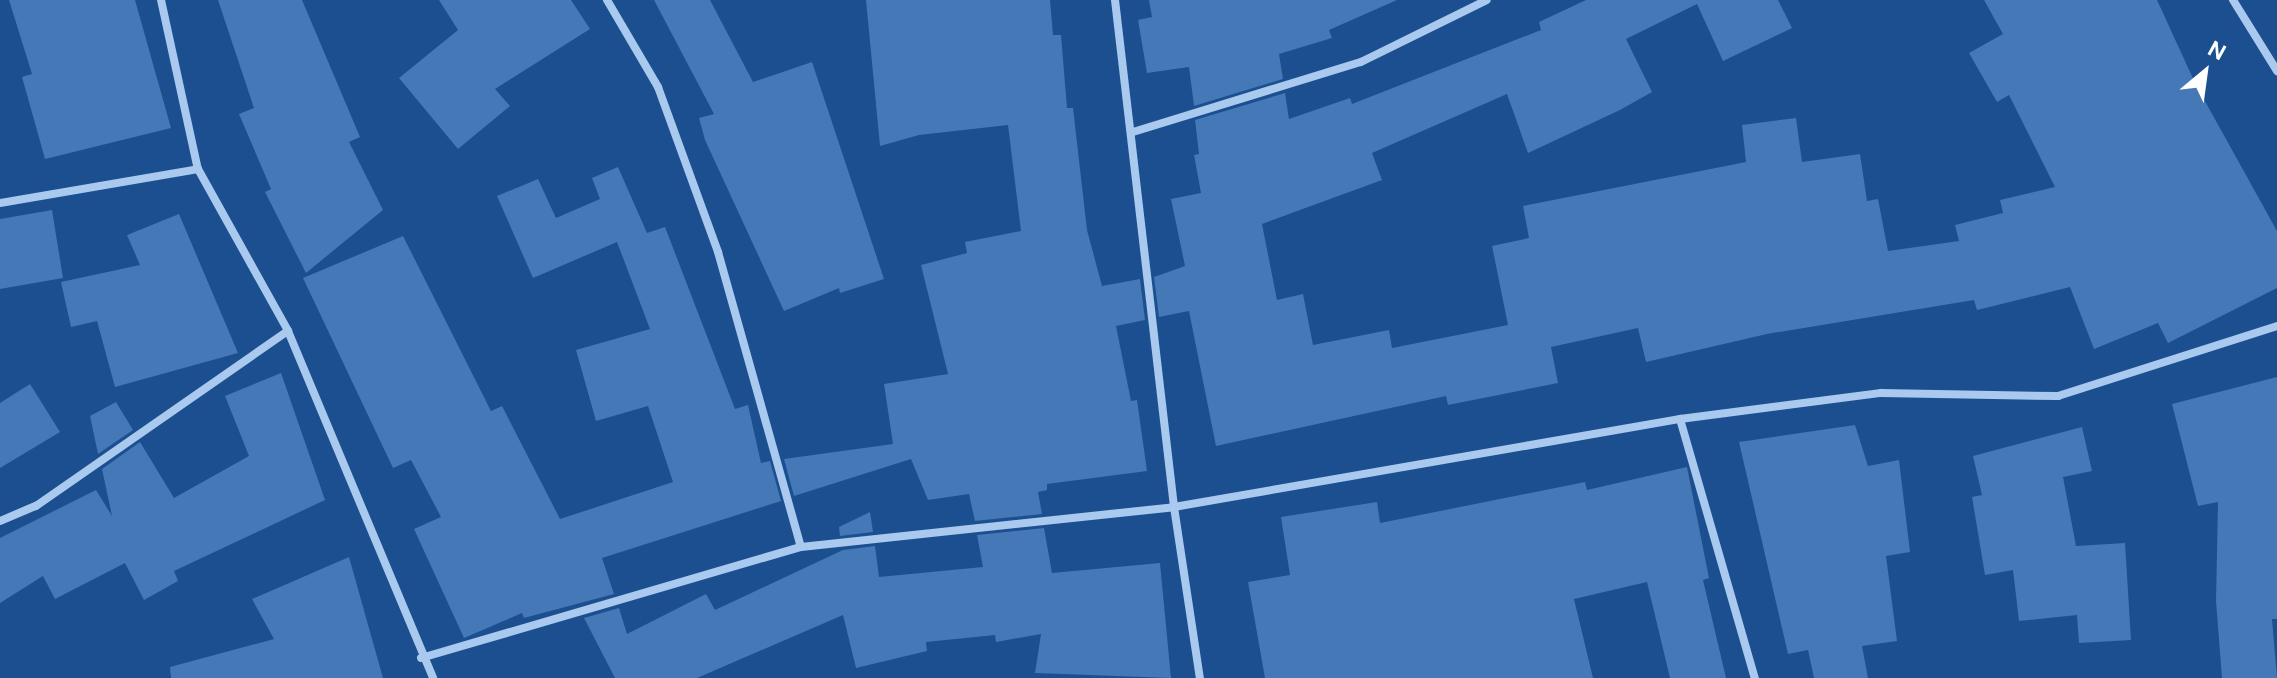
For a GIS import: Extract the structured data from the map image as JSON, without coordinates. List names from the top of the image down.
{
  "north": "top right"
}
